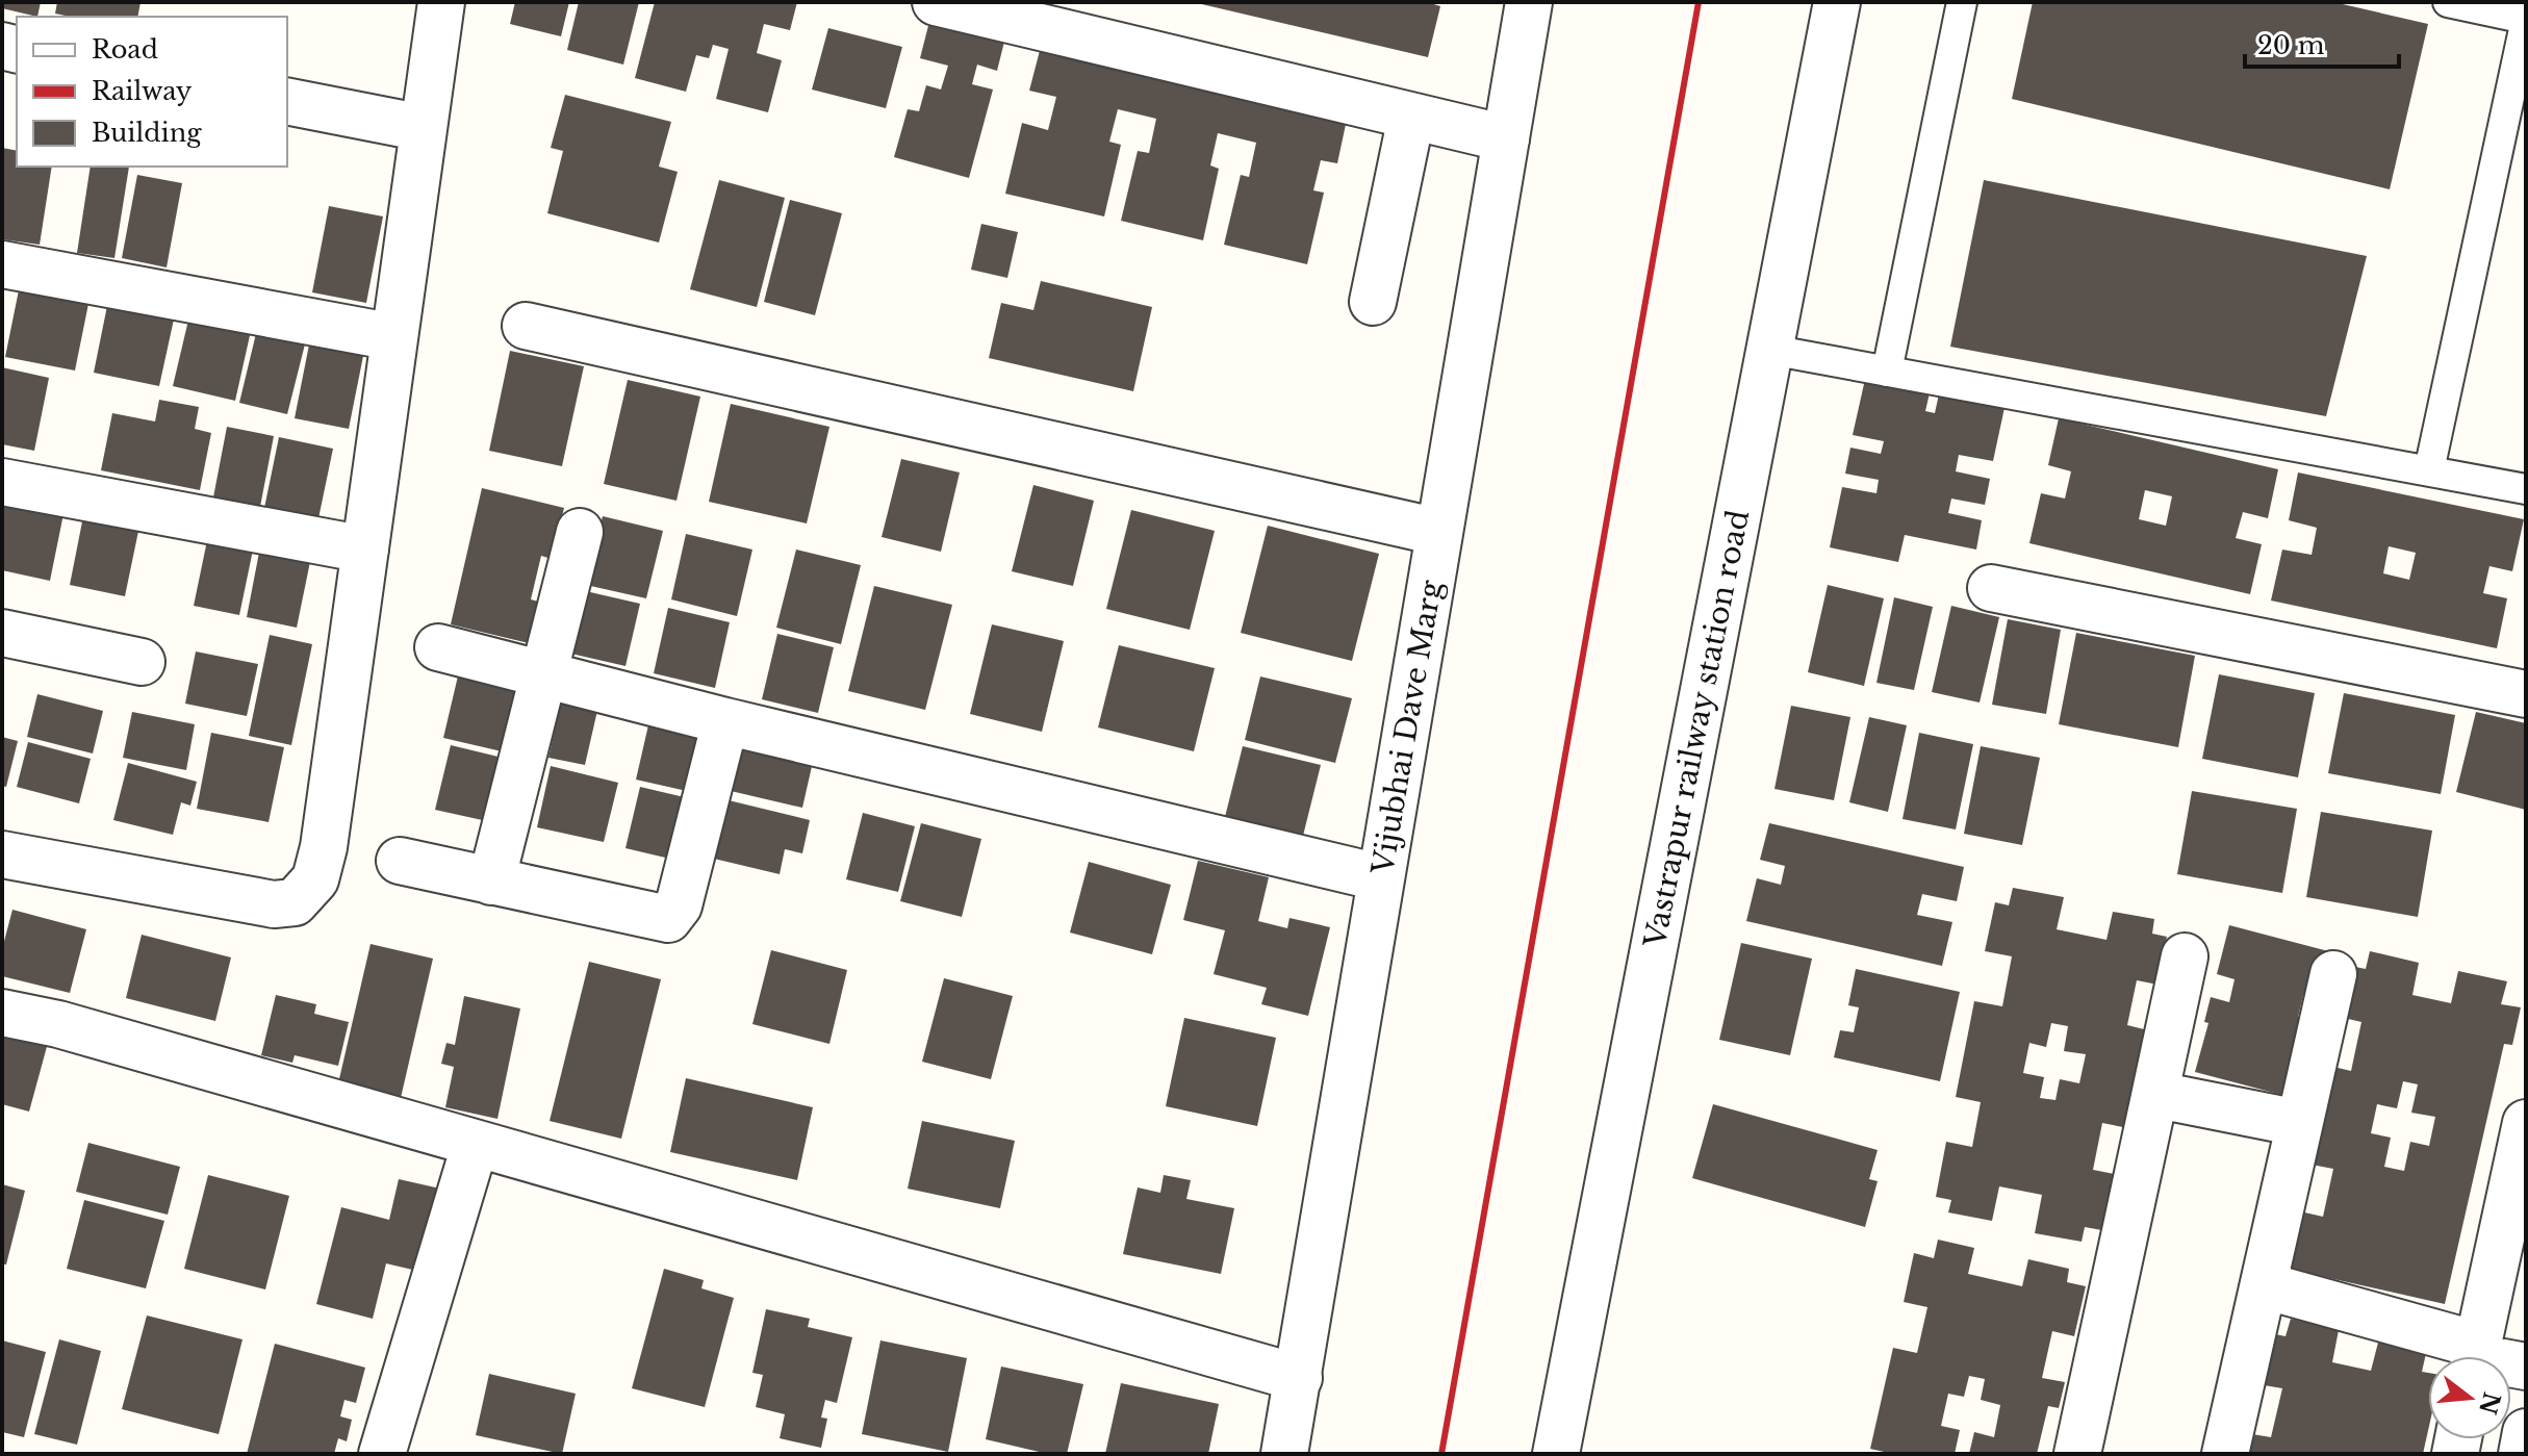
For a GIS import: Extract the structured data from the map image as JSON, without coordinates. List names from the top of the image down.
{
  "streets": {
    "street": ["Vijubhai Dave Marg", "Vastrapur railway station road"]
  },
  "legend": ["Road", "Railway", "Building"],
  "scale_bar": "20 m",
  "north": "right"
}
